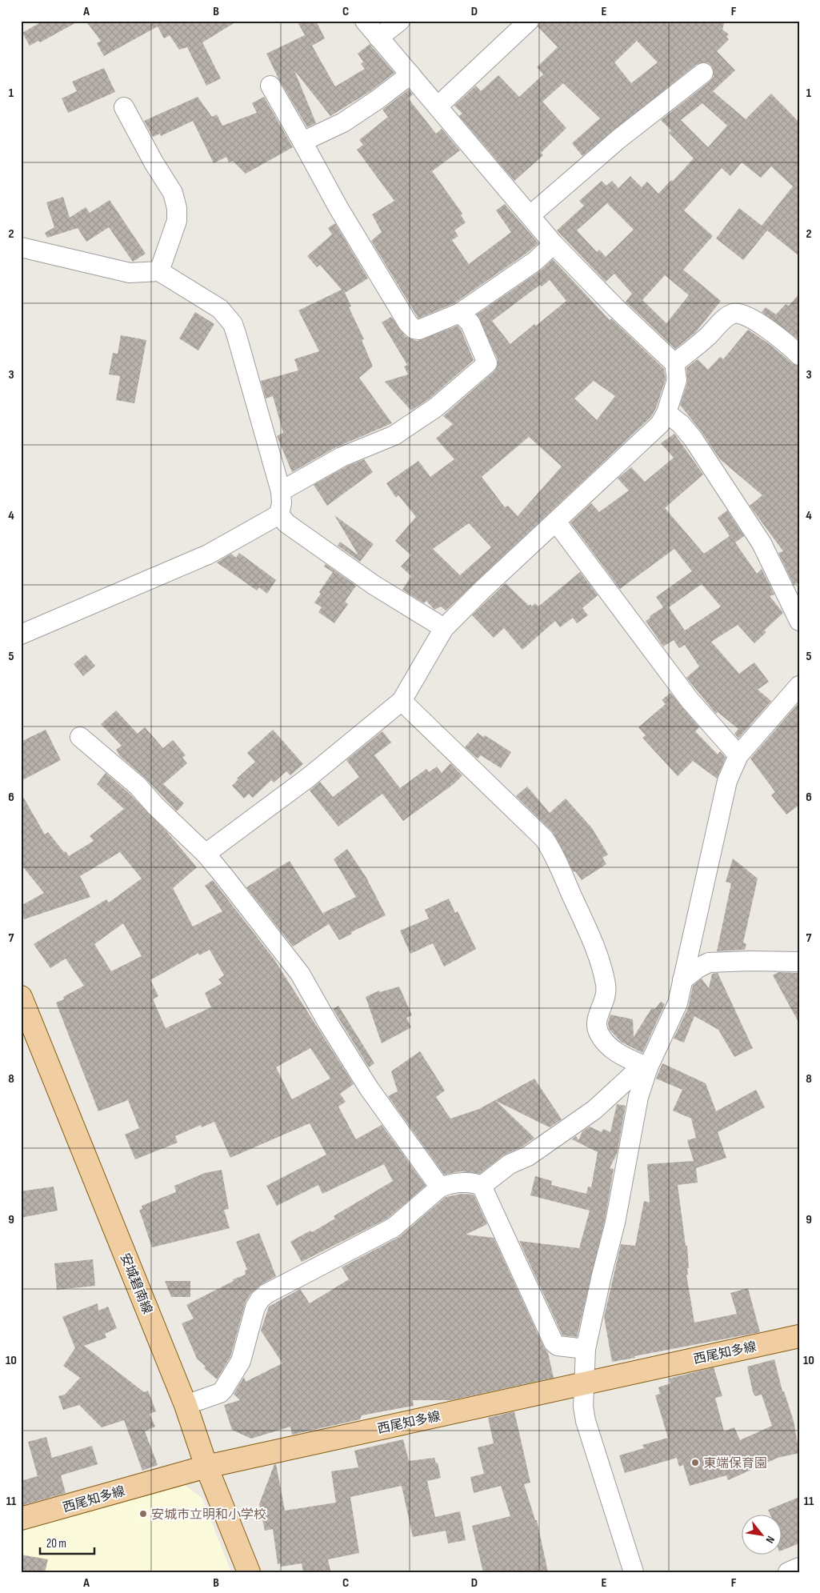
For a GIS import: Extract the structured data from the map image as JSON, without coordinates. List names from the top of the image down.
{
  "streets": {
    "main road": ["安城碧南線", "西尾知多線"]
  },
  "crossings": [
    ["安城碧南線", "西尾知多線"]
  ],
  "places": ["東端保育園", "安城市立明和小学校"],
  "scale_bar": "20 m",
  "north": "bottom right",
  "grid": {
    "columns": [
      "A",
      "B",
      "C",
      "D",
      "E",
      "F"
    ],
    "rows": [
      "1",
      "2",
      "3",
      "4",
      "5",
      "6",
      "7",
      "8",
      "9",
      "10",
      "11"
    ]
  }
}
